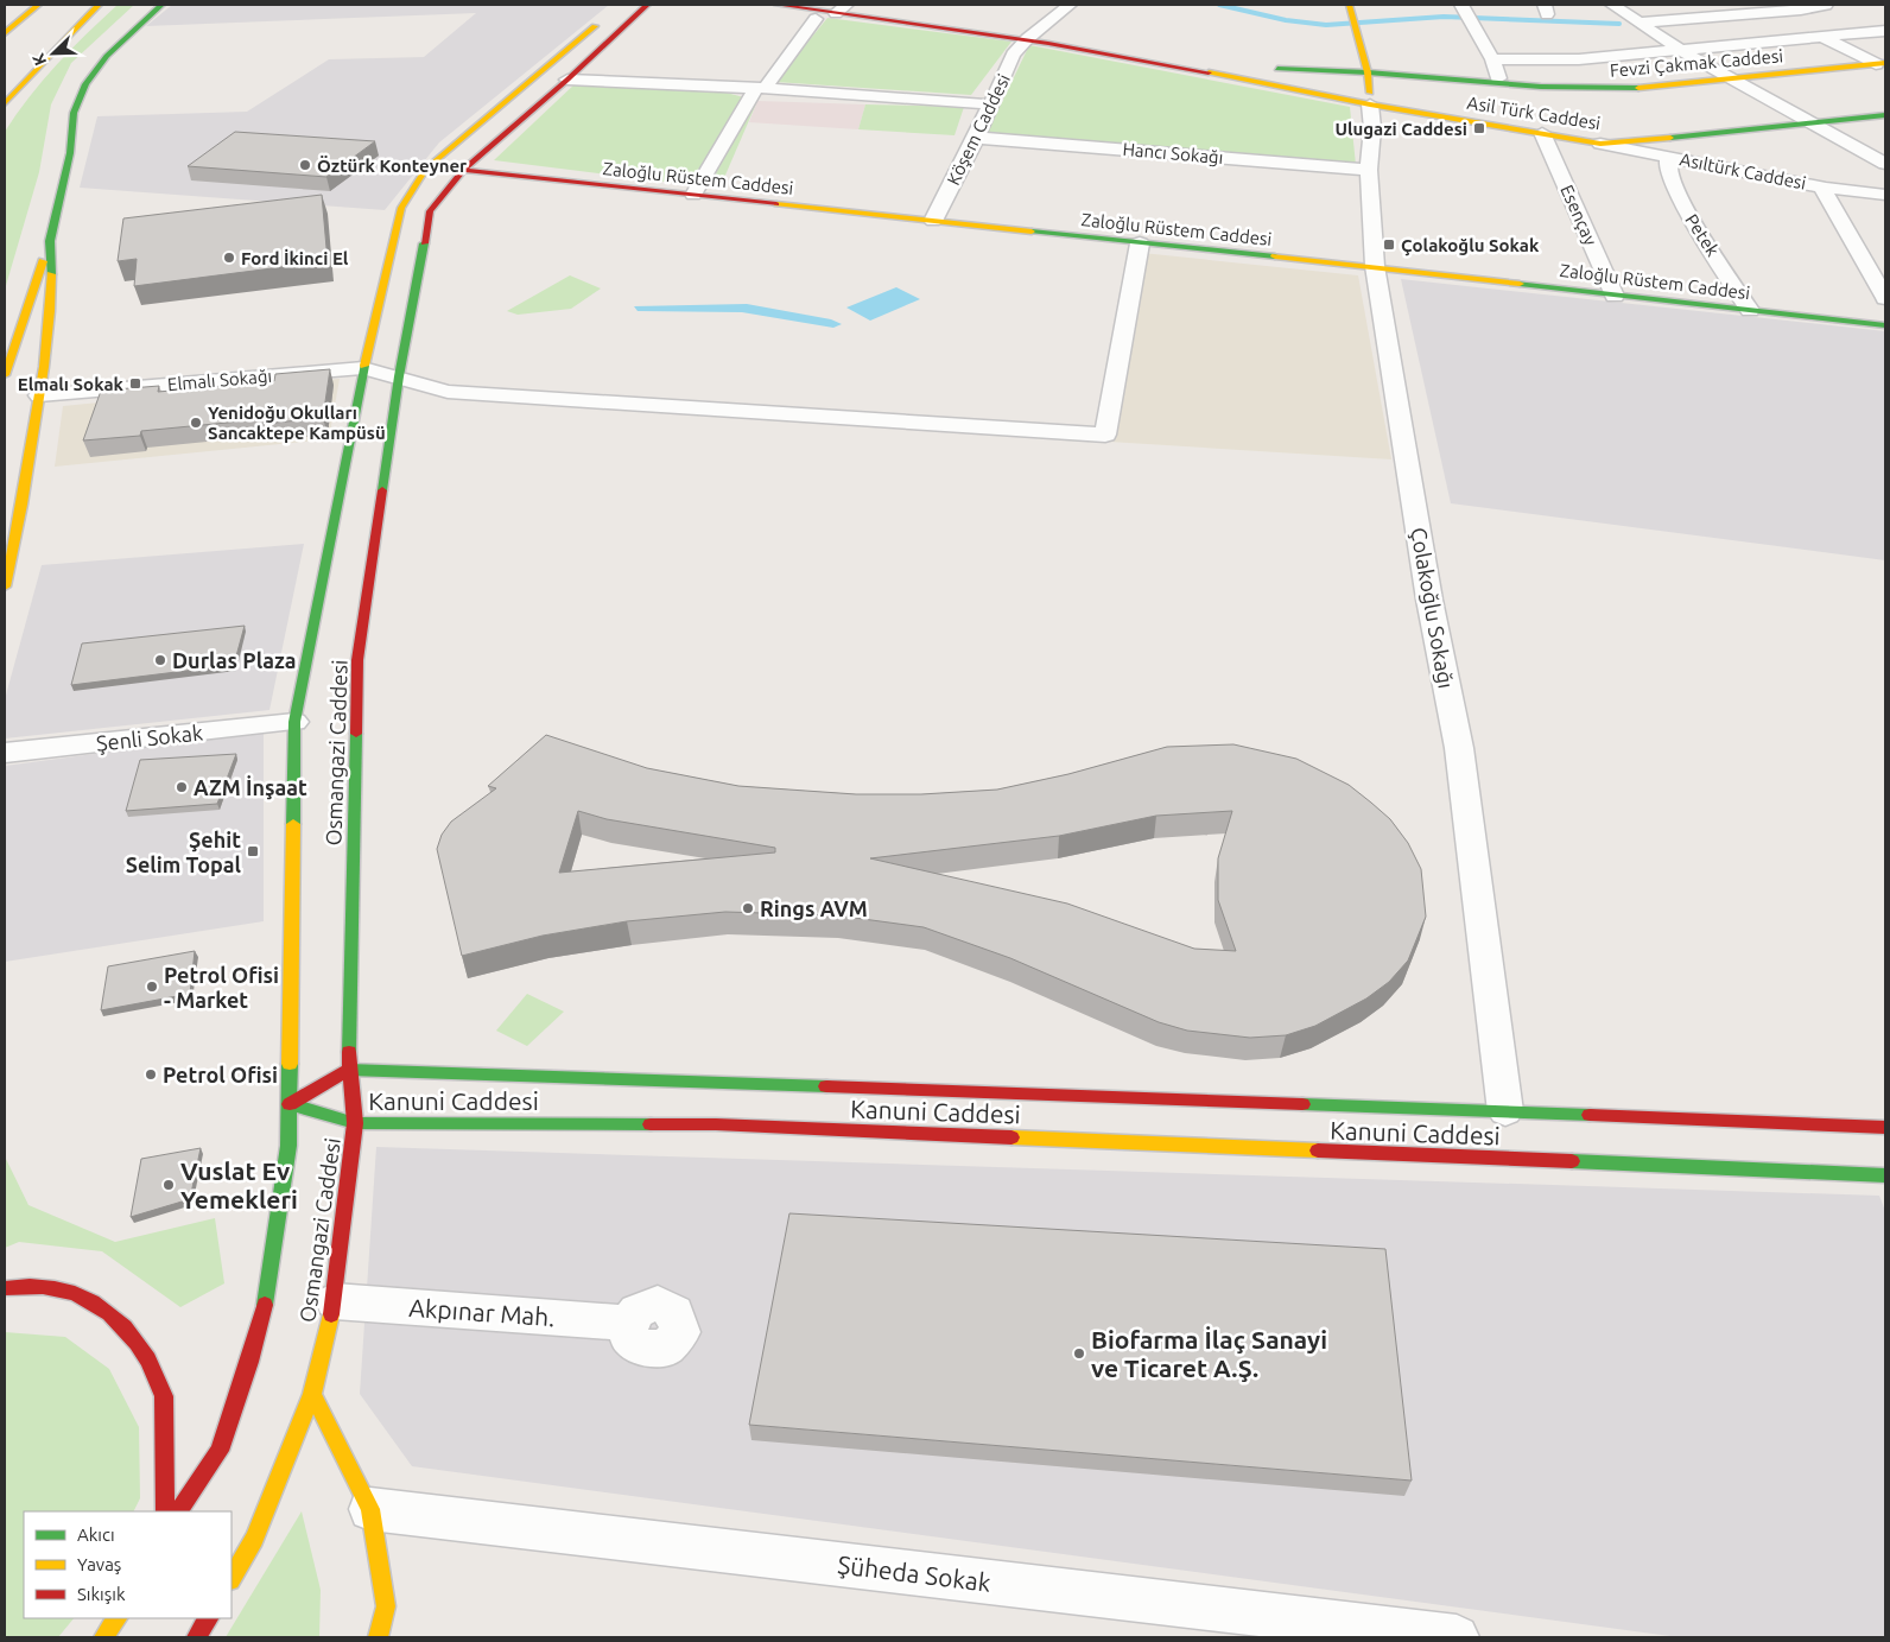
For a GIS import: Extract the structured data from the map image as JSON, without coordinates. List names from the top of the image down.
{
  "streets": {
    "main road": [
      "Fevzi Çakmak Caddesi",
      "Asil Türk Caddesi",
      "Zaloğlu Rüstem Caddesi",
      "Osmangazi Caddesi",
      "Kanuni Caddesi"
    ],
    "street": [
      "Köşem Caddesi",
      "Hancı Sokağı",
      "Asıltürk Caddesi",
      "Esençay",
      "Petek",
      "Elmalı Sokağı",
      "Çolakoğlu Sokağı",
      "Şenli Sokak",
      "Akpınar Mah.",
      "Şüheda Sokak"
    ]
  },
  "crossings": [
    ["Asil Türk Caddesi", "Köşem Caddesi"],
    ["Asil Türk Caddesi", "Asıltürk Caddesi"],
    ["Asil Türk Caddesi", "Esençay"],
    ["Asil Türk Caddesi", "Çolakoğlu Sokağı"],
    ["Köşem Caddesi", "Hancı Sokağı"],
    ["Köşem Caddesi", "Zaloğlu Rüstem Caddesi"],
    ["Hancı Sokağı", "Çolakoğlu Sokağı"],
    ["Asıltürk Caddesi", "Petek"],
    ["Zaloğlu Rüstem Caddesi", "Esençay"],
    ["Zaloğlu Rüstem Caddesi", "Petek"],
    ["Zaloğlu Rüstem Caddesi", "Elmalı Sokağı"],
    ["Zaloğlu Rüstem Caddesi", "Çolakoğlu Sokağı"],
    ["Zaloğlu Rüstem Caddesi", "Osmangazi Caddesi"],
    ["Elmalı Sokağı", "Osmangazi Caddesi"],
    ["Çolakoğlu Sokağı", "Kanuni Caddesi"],
    ["Şenli Sokak", "Osmangazi Caddesi"],
    ["Osmangazi Caddesi", "Kanuni Caddesi"],
    ["Osmangazi Caddesi", "Akpınar Mah."]
  ],
  "places": {
    "transit": [
      "Ulugazi Caddesi",
      "Çolakoğlu Sokak",
      "Elmalı Sokak",
      "Şehit Selim Topal"
    ],
    "other": [
      "Öztürk Konteyner",
      "Ford İkinci El",
      "Yenidoğu Okulları Sancaktepe Kampüsü",
      "Durlas Plaza",
      "AZM İnşaat",
      "Rings AVM",
      "Petrol Ofisi - Market",
      "Petrol Ofisi",
      "Vuslat Ev Yemekleri",
      "Biofarma İlaç Sanayi ve Ticaret A.Ş."
    ]
  },
  "legend": ["Akıcı", "Yavaş", "Sıkışık"],
  "north": "bottom left"
}
